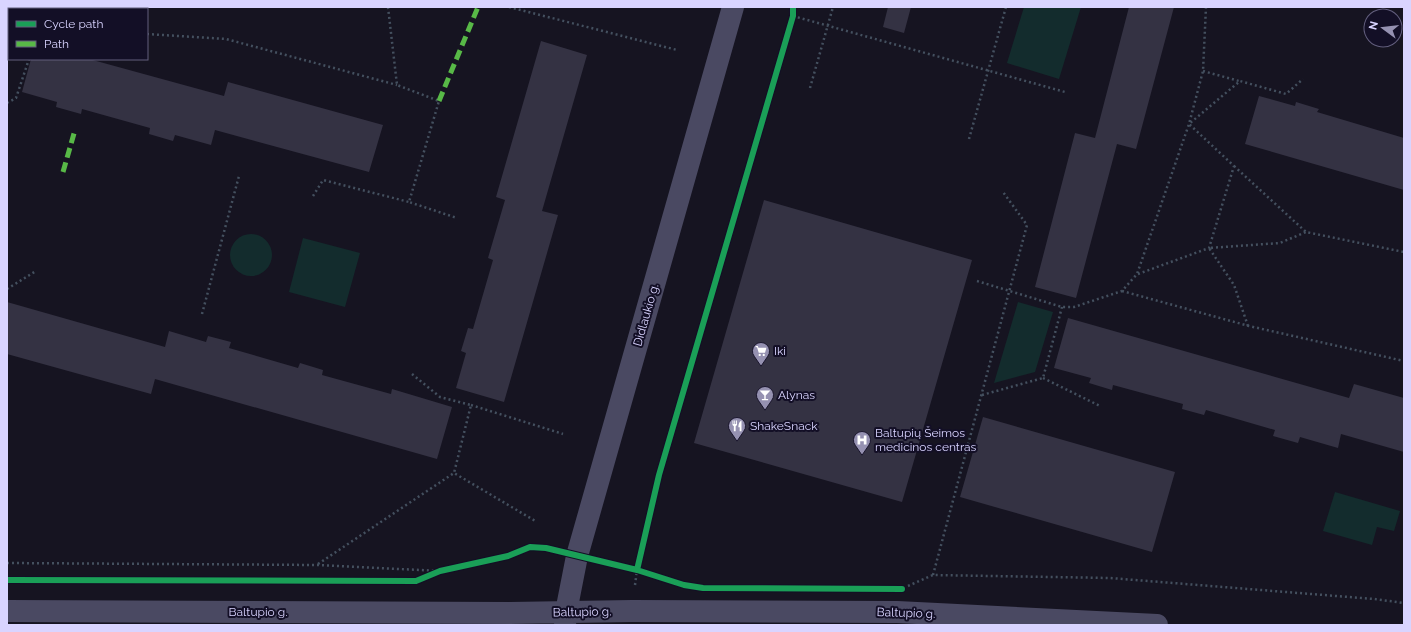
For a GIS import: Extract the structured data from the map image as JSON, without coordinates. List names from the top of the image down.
{
  "streets": {
    "street": ["Didlaukio g.", "Baltupio g."]
  },
  "crossings": [
    ["Didlaukio g.", "Baltupio g."]
  ],
  "places": {
    "supermarket": ["Iki"],
    "bar": ["Alynas"],
    "restaurant": ["ShakeSnack"],
    "hospital": ["Baltupių Šeimos medicinos centras"]
  },
  "legend": ["Cycle path", "Path"],
  "north": "left"
}
